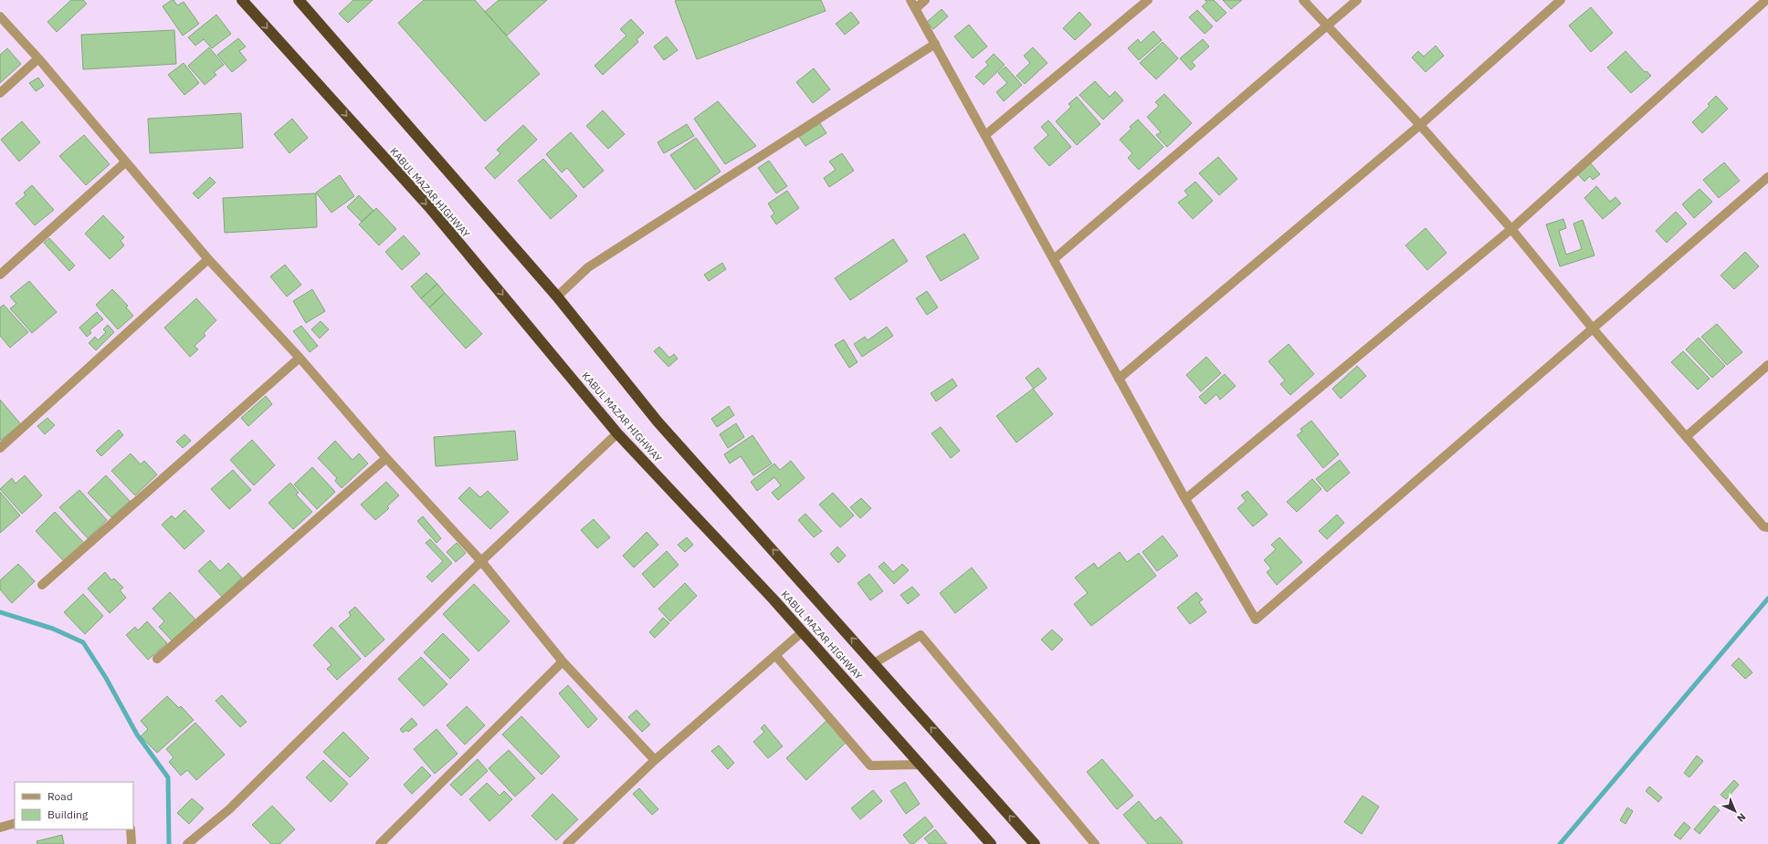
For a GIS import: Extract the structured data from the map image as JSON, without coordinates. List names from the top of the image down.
{
  "streets": {
    "highway": ["KABUL MAZAR HIGHWAY"]
  },
  "legend": ["Road", "Building"],
  "north": "bottom right"
}
